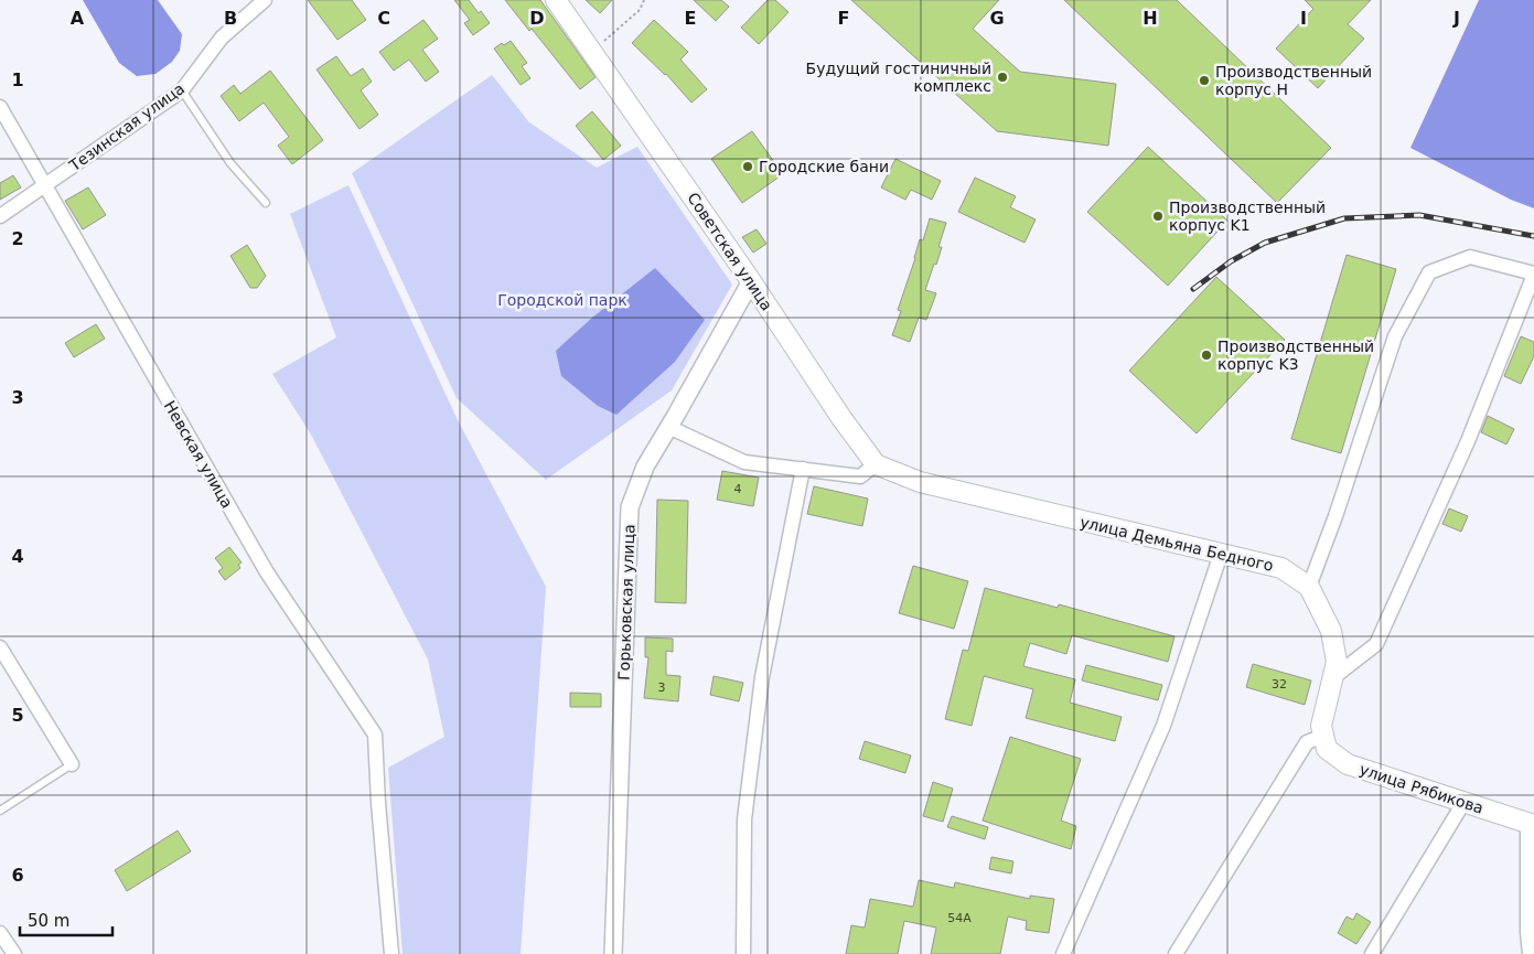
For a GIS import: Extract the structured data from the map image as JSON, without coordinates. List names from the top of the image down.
{
  "streets": {
    "main road": ["Советская улица", "улица Демьяна Бедного", "улица Рябикова"],
    "street": ["Тезинская улица", "Невская улица", "Горьковская улица"]
  },
  "crossings": [
    ["Тезинская улица", "Невская улица"],
    ["Советская улица", "улица Демьяна Бедного"],
    ["Советская улица", "Горьковская улица"],
    ["улица Демьяна Бедного", "улица Рябикова"]
  ],
  "parks": ["Городской парк"],
  "places": [
    "Будущий гостиничный комплекс",
    "Производственный корпус H",
    "Городские бани",
    "Производственный корпус K1",
    "Производственный корпус K3"
  ],
  "house_numbers": [
    "4",
    "32",
    "3",
    "54А"
  ],
  "scale_bar": "50 m",
  "grid": {
    "columns": [
      "A",
      "B",
      "C",
      "D",
      "E",
      "F",
      "G",
      "H",
      "I",
      "J"
    ],
    "rows": [
      "1",
      "2",
      "3",
      "4",
      "5",
      "6"
    ]
  }
}
